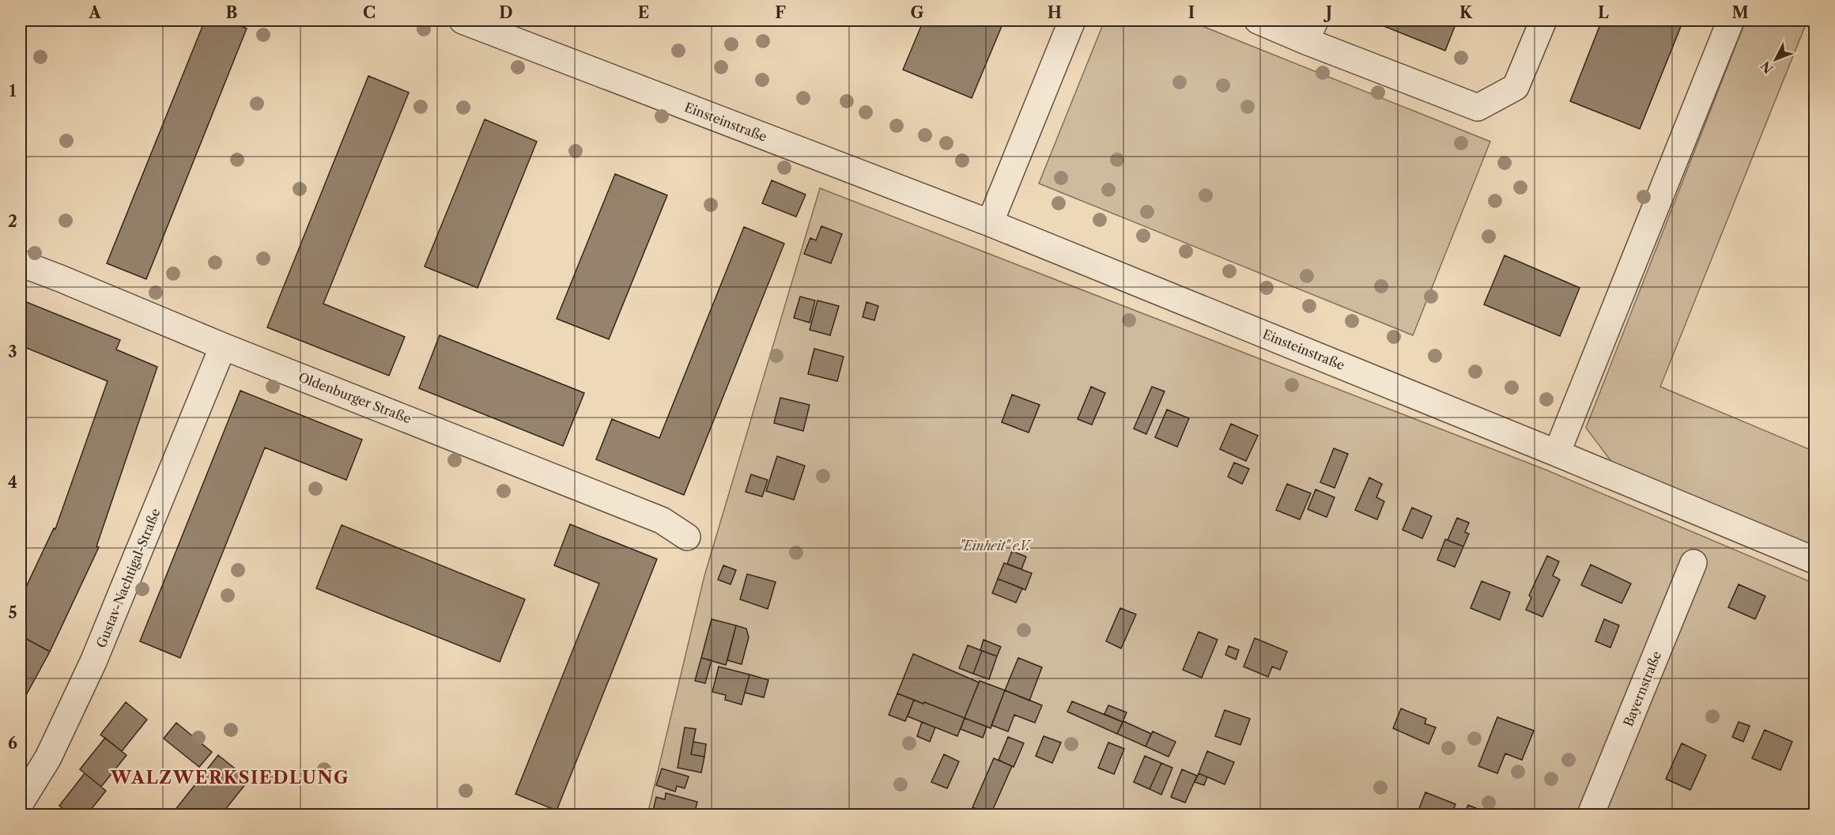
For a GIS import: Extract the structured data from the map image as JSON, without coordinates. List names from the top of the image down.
{
  "streets": {
    "street": [
      "Einsteinstraße",
      "Oldenburger Straße",
      "Gustav-Nachtigal-Straße",
      "Bayernstraße"
    ]
  },
  "crossings": [
    ["Oldenburger Straße", "Gustav-Nachtigal-Straße"]
  ],
  "districts": ["WALZWERKSIEDLUNG"],
  "parks": ["\"Einheit\" e.V."],
  "north": "bottom left",
  "grid": {
    "columns": [
      "A",
      "B",
      "C",
      "D",
      "E",
      "F",
      "G",
      "H",
      "I",
      "J",
      "K",
      "L",
      "M"
    ],
    "rows": [
      "1",
      "2",
      "3",
      "4",
      "5",
      "6"
    ]
  }
}
